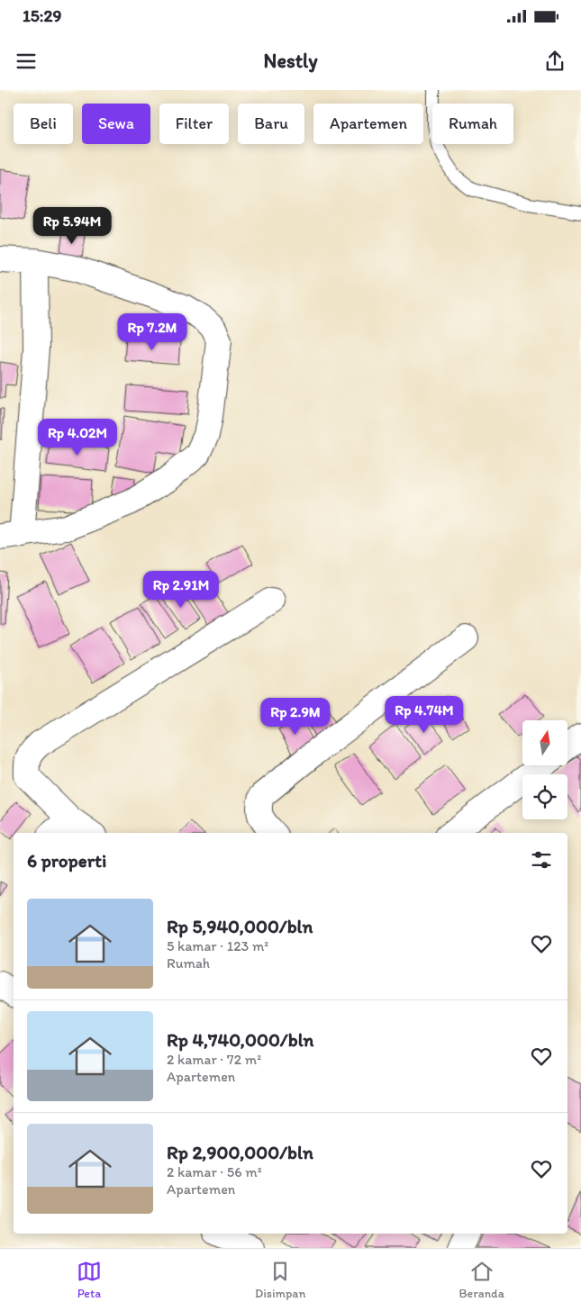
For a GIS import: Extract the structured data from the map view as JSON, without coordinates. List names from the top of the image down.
{
  "north": "top",
  "page": {
    "status": "15:29",
    "header": "Nestly",
    "chip": [
      "Beli",
      "Sewa",
      "Filter",
      "Baru",
      "Apartemen",
      "Rumah"
    ],
    "price": [
      "Rp 5.94M",
      "Rp 7.2M",
      "Rp 4.02M",
      "Rp 2.91M",
      "Rp 4.74M",
      "Rp 2.9M"
    ],
    "heading": "6 properti",
    "list": [
      {
        "name": "Rp 5,940,000/bln",
        "note": "5 kamar · 123 m² · Rumah"
      },
      {
        "name": "Rp 4,740,000/bln",
        "note": "2 kamar · 72 m² · Apartemen"
      },
      {
        "name": "Rp 2,900,000/bln",
        "note": "2 kamar · 56 m² · Apartemen"
      }
    ],
    "tabs": ["Peta", "Disimpan", "Beranda"]
  }
}
